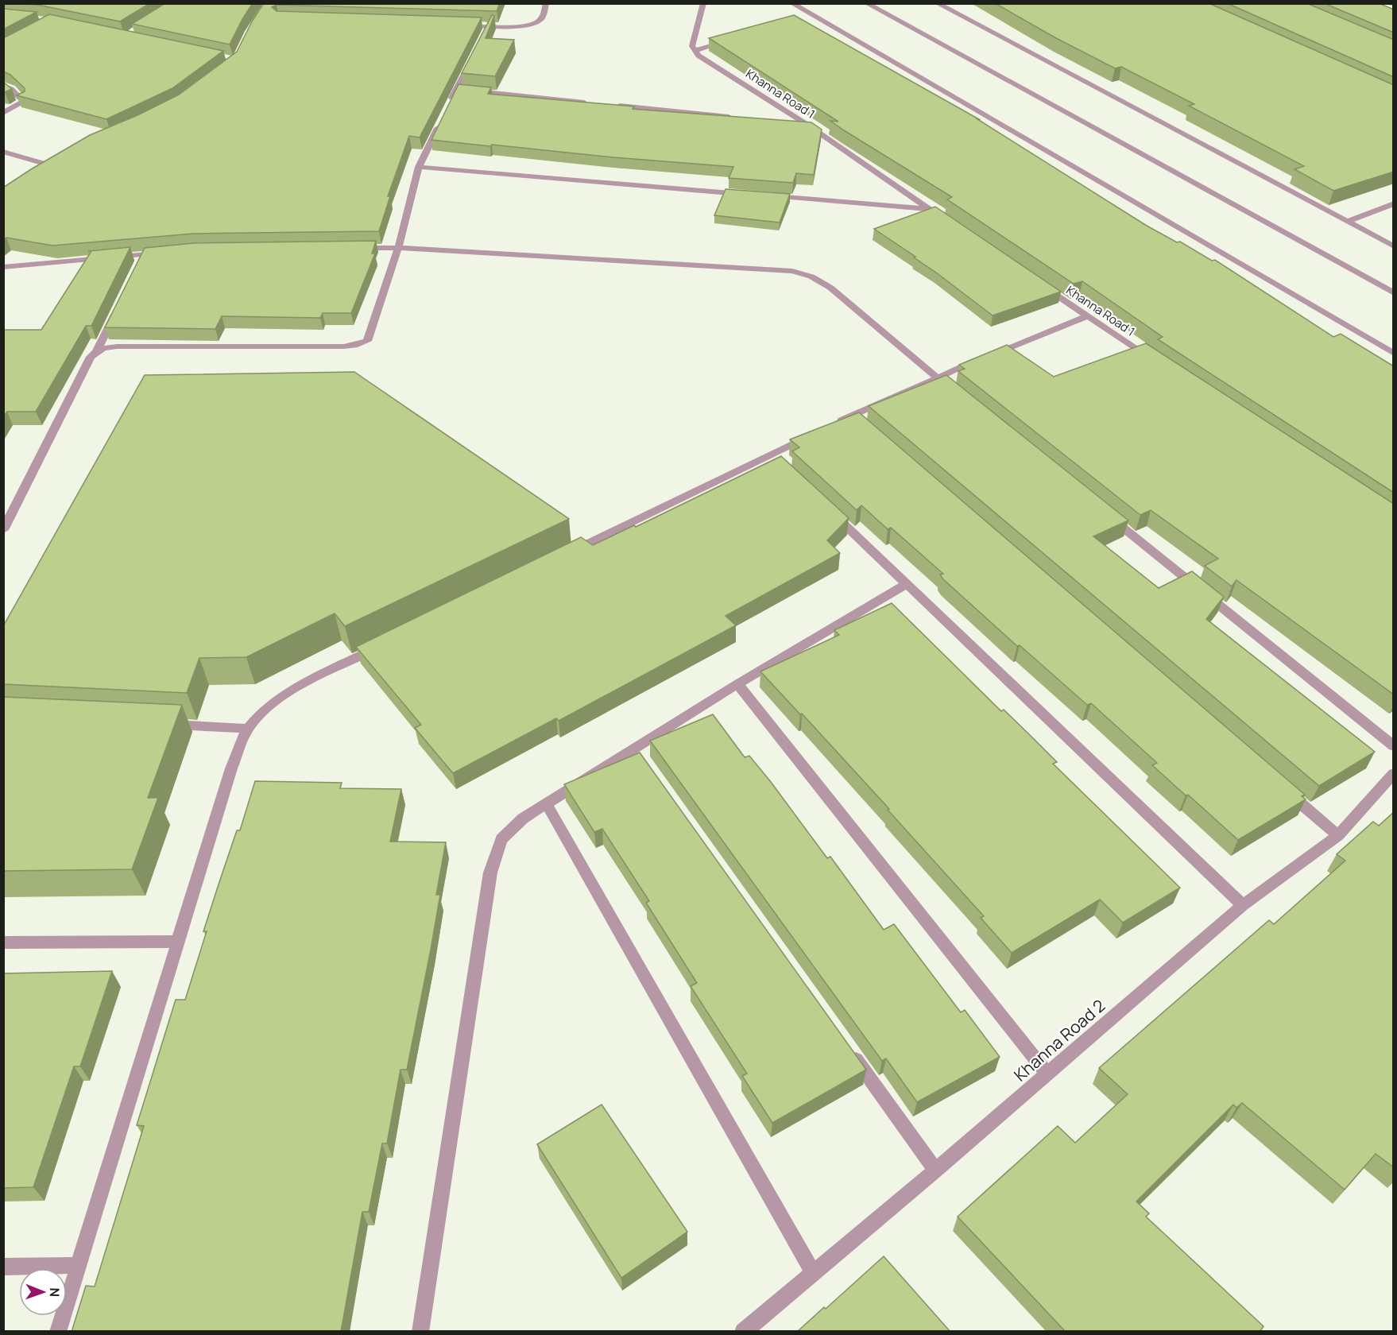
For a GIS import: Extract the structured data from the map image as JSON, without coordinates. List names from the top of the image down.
{
  "streets": {
    "street": ["Khanna Road 1", "Khanna Road 2"]
  },
  "north": "right"
}
